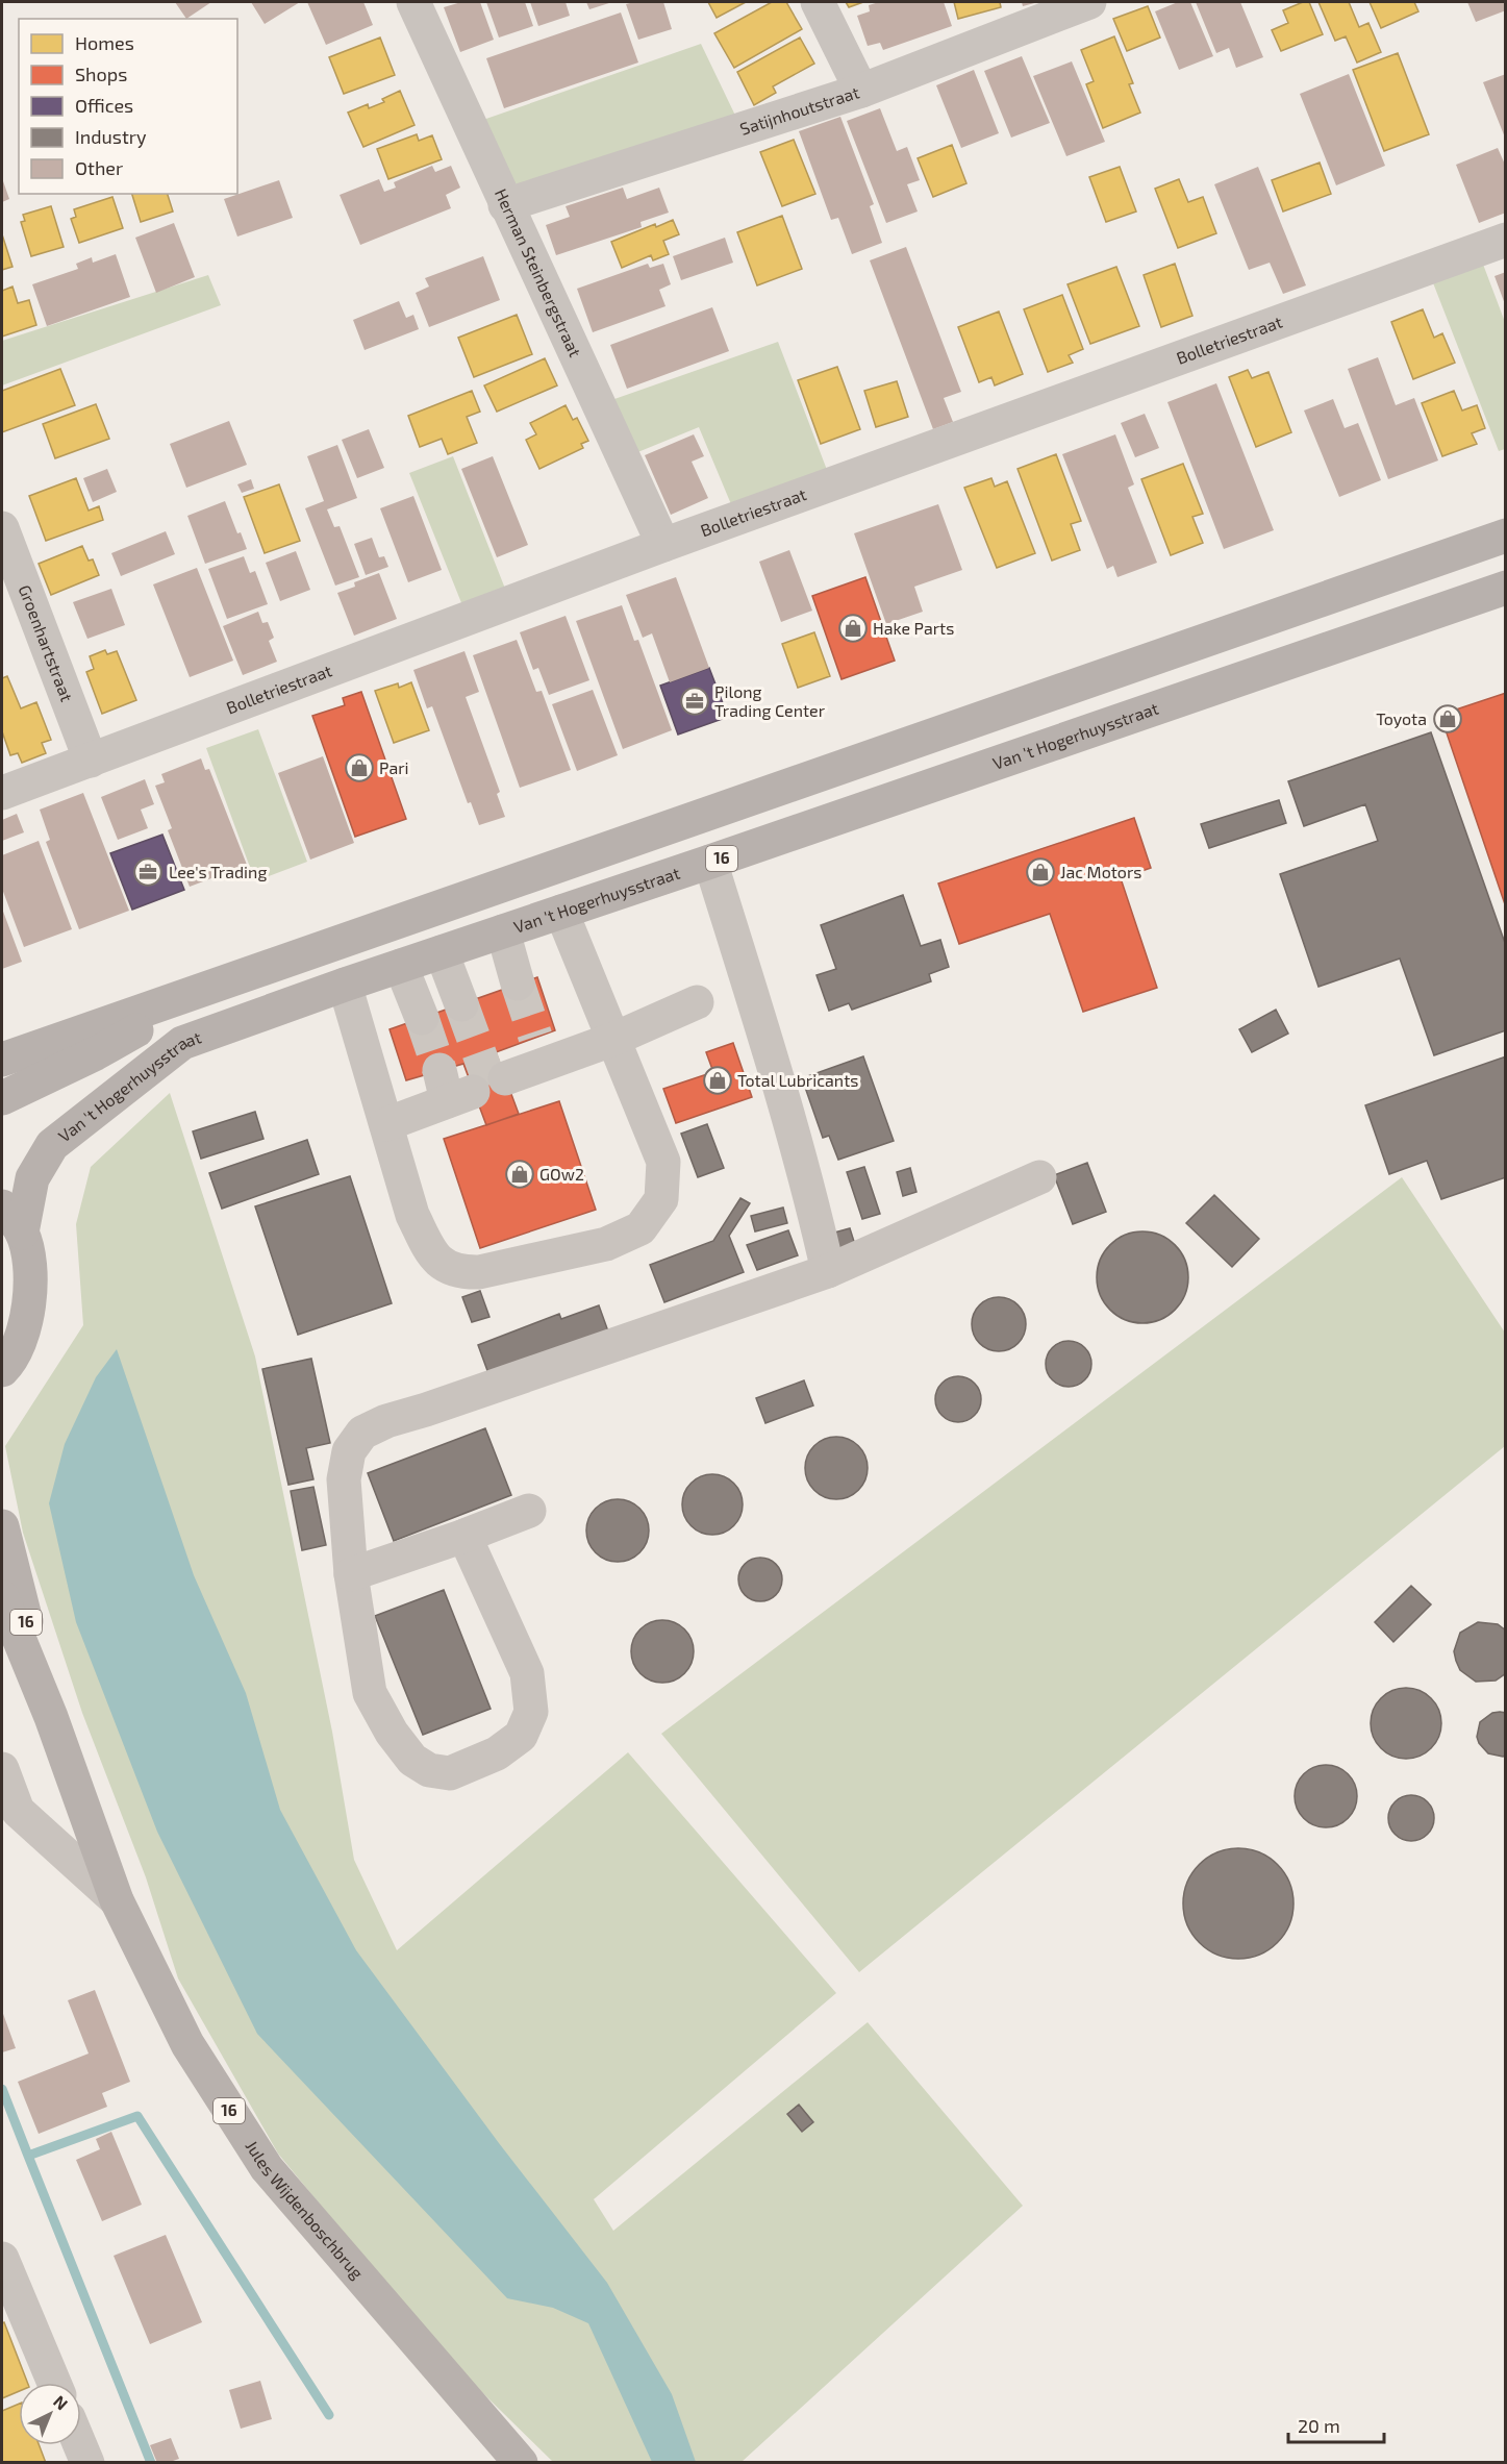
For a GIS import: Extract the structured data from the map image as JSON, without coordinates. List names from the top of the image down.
{
  "streets": {
    "main road": ["Van 't Hogerhuysstraat", "16", "Jules Wijdenboschbrug"],
    "street": [
      "Satijnhoutstraat",
      "Herman Steinbergstraat",
      "Bolletriestraat",
      "Groenhartstraat"
    ]
  },
  "crossings": [
    ["Satijnhoutstraat", "Herman Steinbergstraat"],
    ["Herman Steinbergstraat", "Bolletriestraat"],
    ["Bolletriestraat", "Groenhartstraat"],
    ["Van 't Hogerhuysstraat", "16"]
  ],
  "places": {
    "shop": [
      "Hake Parts",
      "Toyota",
      "Pari",
      "Jac Motors",
      "Total Lubricants",
      "GOw2"
    ],
    "office": ["Pilong Trading Center", "Lee's Trading"]
  },
  "legend": [
    "Homes",
    "Shops",
    "Offices",
    "Industry",
    "Other"
  ],
  "scale_bar": "20 m",
  "north": "top right"
}
